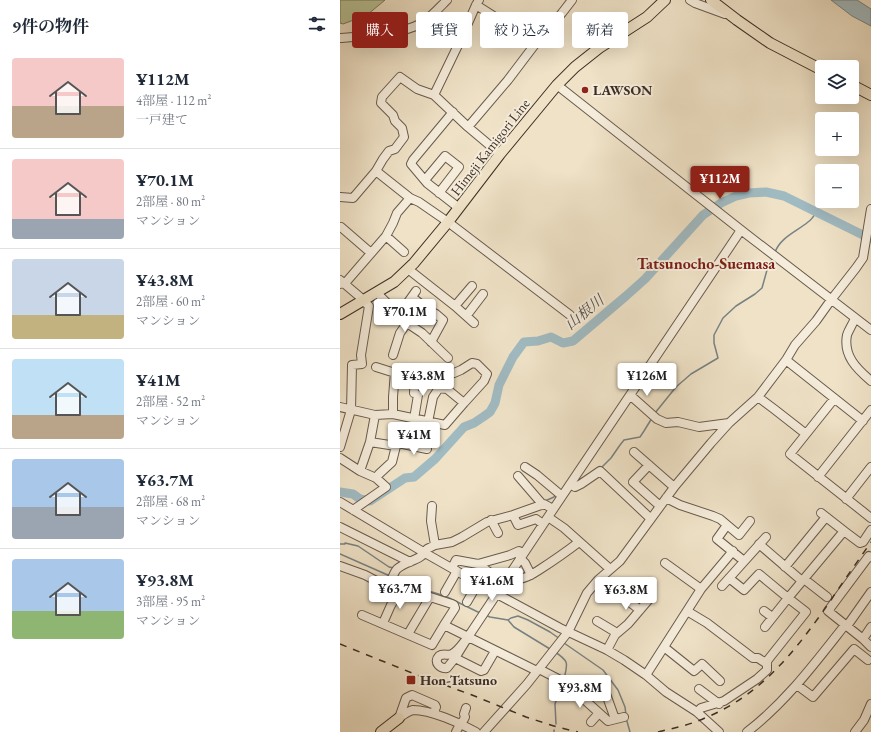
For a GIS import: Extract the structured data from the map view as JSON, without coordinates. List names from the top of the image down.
{
  "streets": {
    "main road": ["Himeji Kamigori Line"]
  },
  "districts": ["Tatsunocho-Suemasa"],
  "water": ["山根川"],
  "places": {
    "other": ["LAWSON"],
    "transit": ["Hon-Tatsuno"]
  },
  "page": {
    "heading": "9件の物件",
    "chip": [
      "購入",
      "賃貸",
      "絞り込み",
      "新着"
    ],
    "list": [
      {
        "name": "¥112M",
        "note": "4部屋 · 112 m² · 一戸建て"
      },
      {
        "name": "¥70.1M",
        "note": "2部屋 · 80 m² · マンション"
      },
      {
        "name": "¥43.8M",
        "note": "2部屋 · 60 m² · マンション"
      },
      {
        "name": "¥41M",
        "note": "2部屋 · 52 m² · マンション"
      },
      {
        "name": "¥63.7M",
        "note": "2部屋 · 68 m² · マンション"
      },
      {
        "name": "¥93.8M",
        "note": "3部屋 · 95 m² · マンション"
      }
    ],
    "map_buttons": ["+", "−"],
    "price": [
      "¥112M",
      "¥70.1M",
      "¥43.8M",
      "¥126M",
      "¥41M",
      "¥41.6M",
      "¥63.7M",
      "¥63.8M",
      "¥93.8M"
    ]
  }
}
